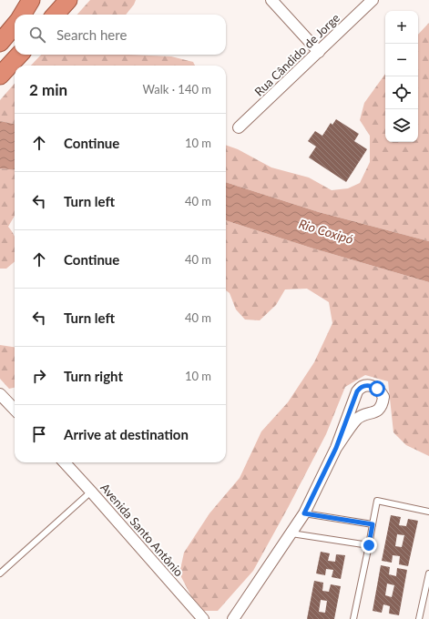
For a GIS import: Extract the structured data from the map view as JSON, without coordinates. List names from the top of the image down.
{
  "streets": {
    "street": ["Rua Cândido de Jorge", "Avenida Santo Antônio"]
  },
  "water": ["Rio Coxipó"],
  "page": {
    "map_buttons": ["+", "−"],
    "search": "Search here",
    "heading": ["2 min", "Walk · 140 m"],
    "list": [
      ["Continue", "10 m"],
      ["Turn left", "40 m"],
      ["Continue", "40 m"],
      ["Turn left", "40 m"],
      ["Turn right", "10 m"],
      "Arrive at destination"
    ]
  }
}
